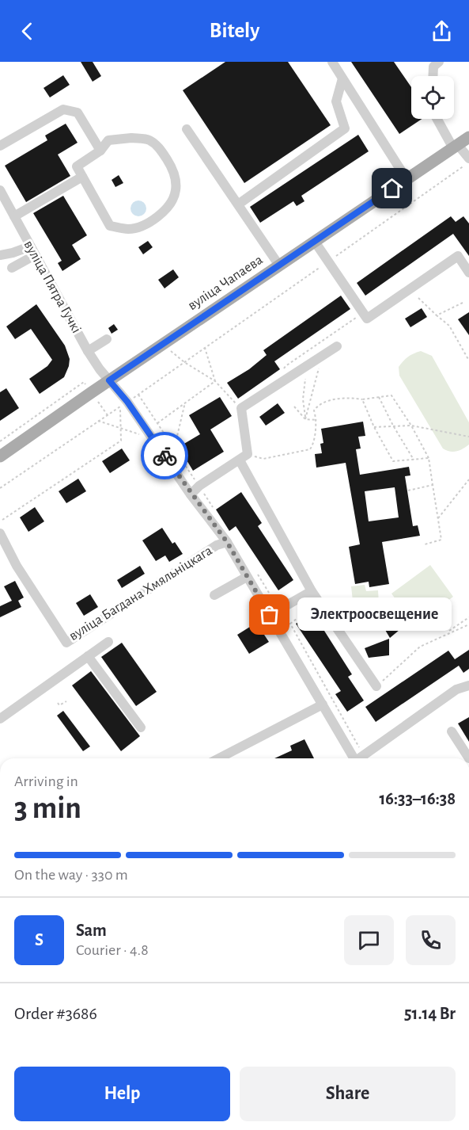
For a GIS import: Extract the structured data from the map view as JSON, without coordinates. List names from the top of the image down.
{
  "streets": {
    "main road": ["вуліца Чапаева"],
    "street": ["вуліца Пятра Гучкі", "вуліца Багдана Хмяльніцкага"]
  },
  "crossings": [
    ["вуліца Чапаева", "вуліца Пятра Гучкі"],
    ["вуліца Пятра Гучкі", "вуліца Багдана Хмяльніцкага"]
  ],
  "places": ["Электроосвещение"],
  "page": {
    "header": "Bitely",
    "bubble": "Электроосвещение",
    "heading": ["3 min", "Arriving in", "16:33–16:38"],
    "panel": [
      "Sam",
      "Courier · 4.8",
      "Order #3686",
      "51.14 Br"
    ],
    "bar": "On the way · 330 m",
    "round": "S",
    "buttons": ["Help", "Share"]
  }
}
